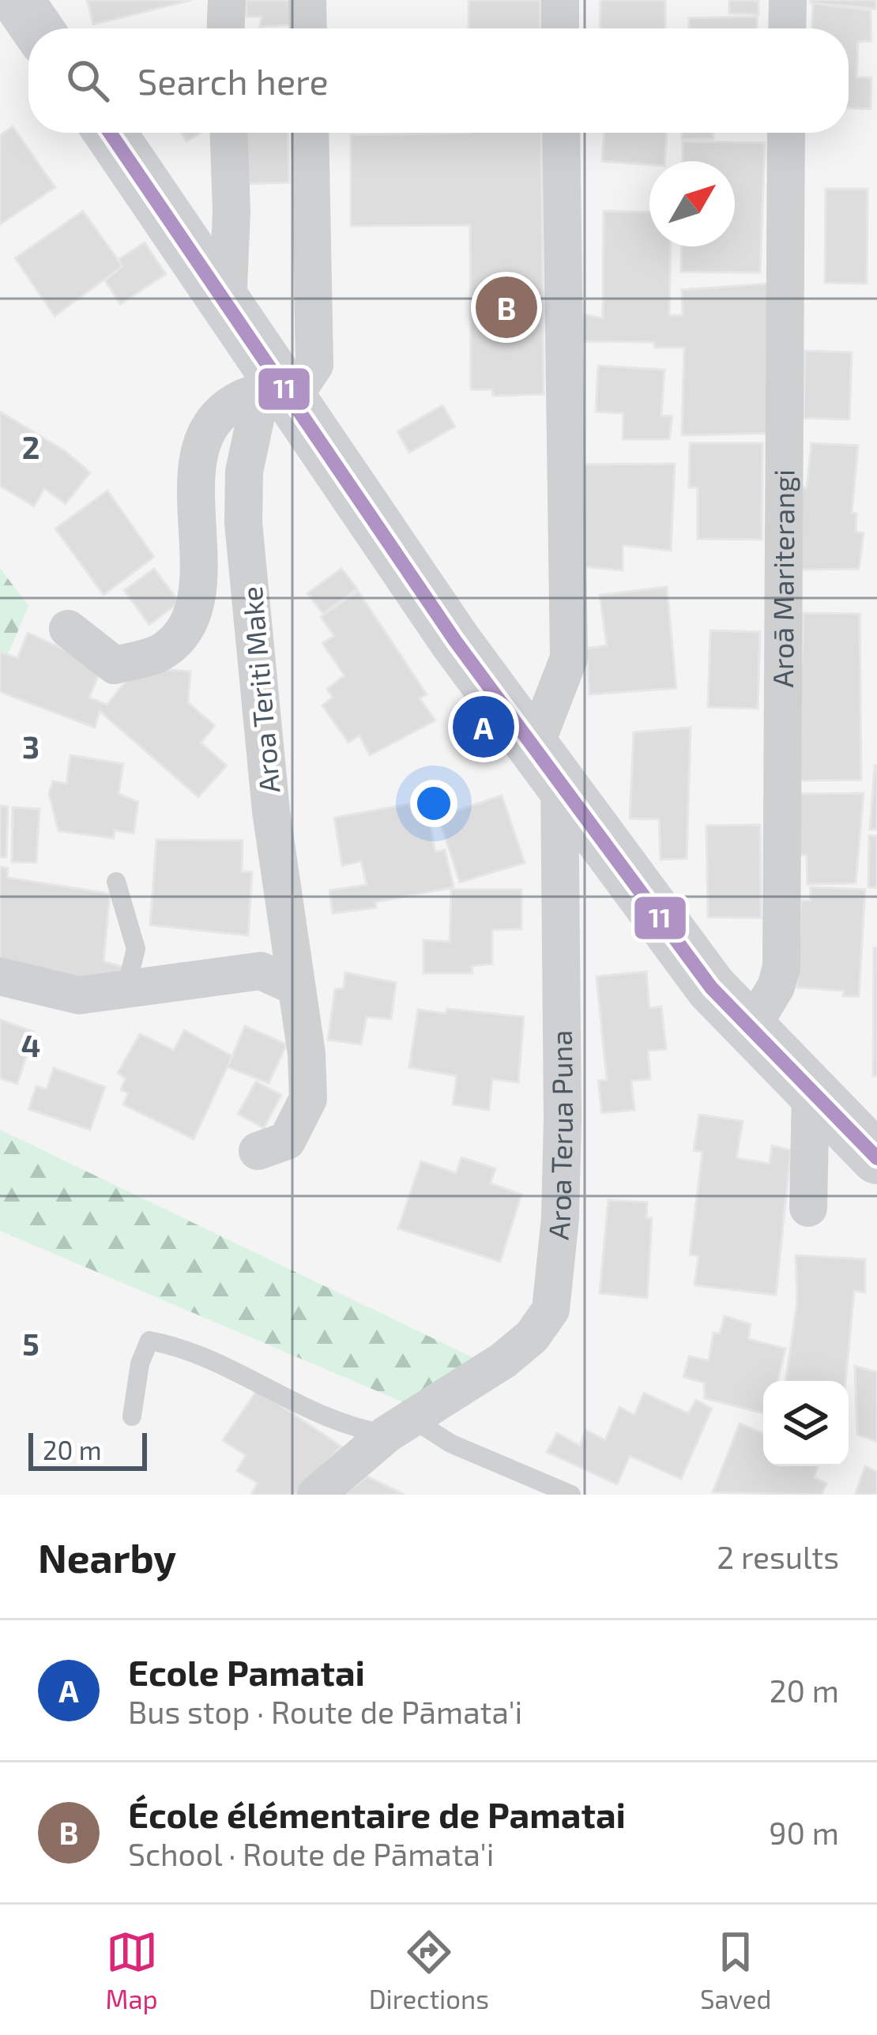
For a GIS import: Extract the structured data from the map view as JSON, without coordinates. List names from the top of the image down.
{
  "streets": {
    "street": ["Aroā Mariterangi", "Aroa Teriti Make", "Aroa Terua Puna"]
  },
  "lines": ["transit line 11"],
  "scale_bar": "20 m",
  "north": "top right",
  "page": {
    "search": "Search here",
    "pins": ["B", "A"],
    "scale": "20 m",
    "heading": ["Nearby", "2 results"],
    "list": [
      {
        "mark": "A",
        "name": "Ecole Pamatai",
        "note": "Bus stop · Route de Pāmata'i",
        "value": "20 m"
      },
      {
        "mark": "B",
        "name": "École élémentaire de Pamatai",
        "note": "School · Route de Pāmata'i",
        "value": "90 m"
      }
    ],
    "nav": ["Map", "Directions", "Saved"]
  },
  "grid": {
    "rows": [
      "2",
      "3",
      "4",
      "5"
    ]
  }
}
